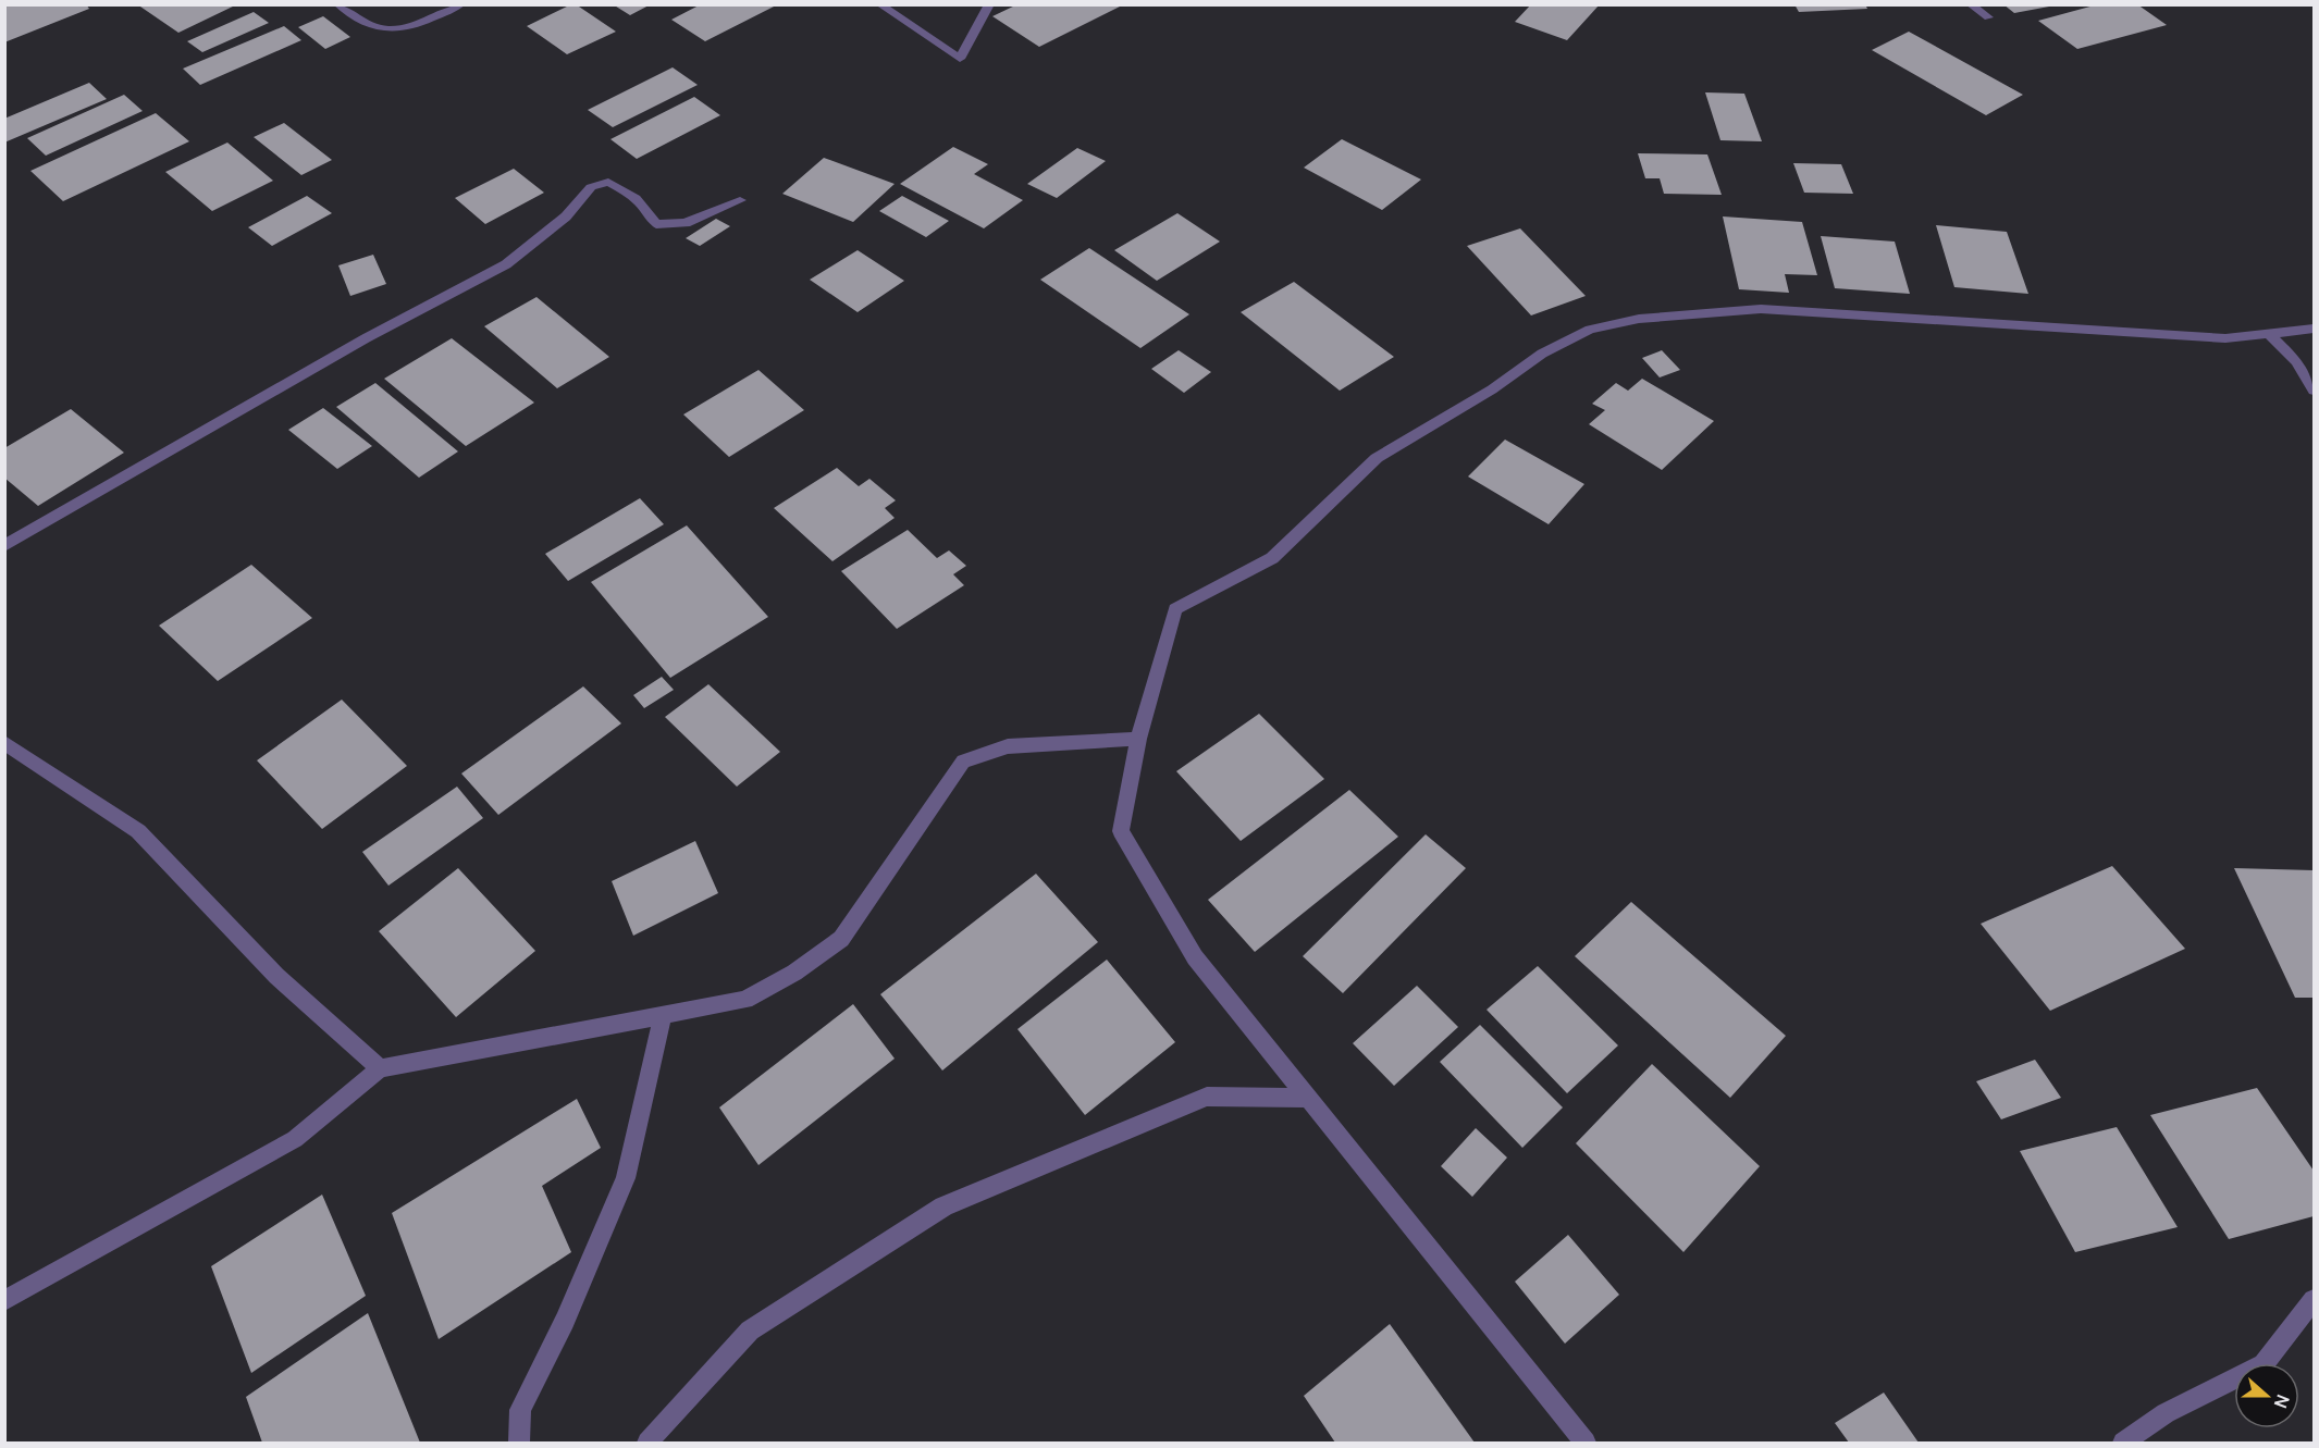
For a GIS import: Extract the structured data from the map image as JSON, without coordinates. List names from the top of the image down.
{
  "north": "right"
}
